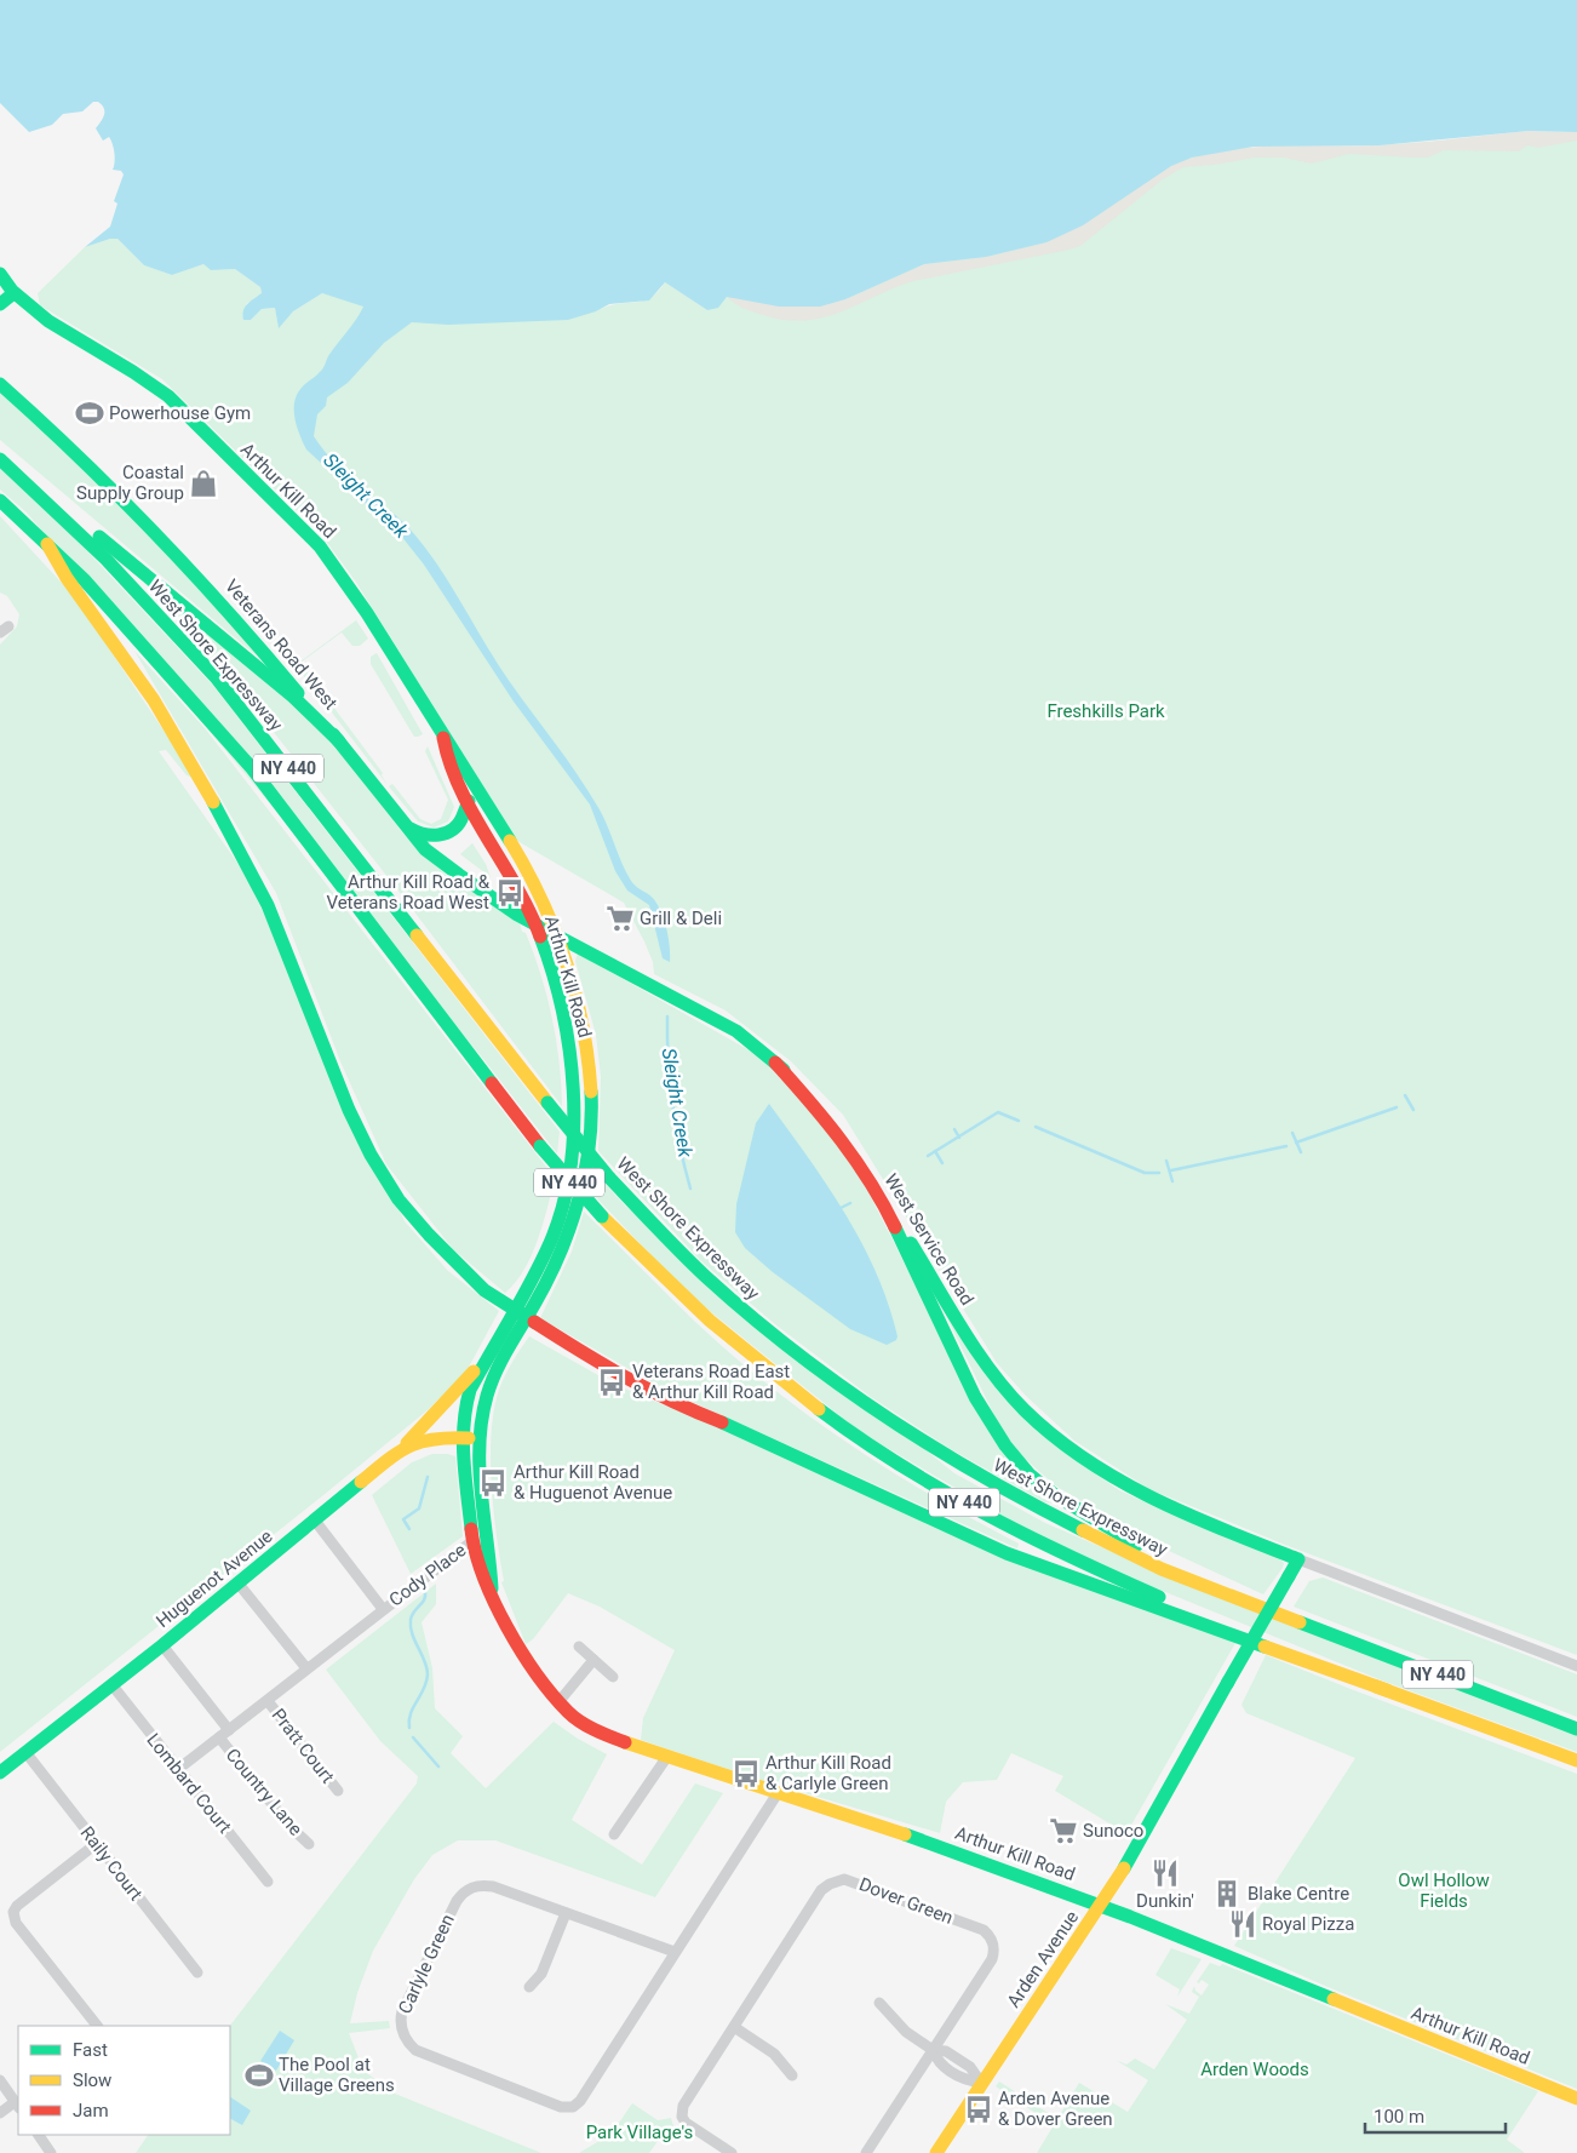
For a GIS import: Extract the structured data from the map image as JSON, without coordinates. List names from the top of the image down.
{
  "streets": {
    "main road": [
      "Arthur Kill Road",
      "Veterans Road West",
      "West Shore Expressway",
      "NY 440",
      "West Service Road",
      "Huguenot Avenue",
      "Arden Avenue"
    ],
    "street": [
      "Cody Place",
      "Pratt Court",
      "Lombard Court",
      "Country Lane",
      "Raily Court",
      "Dover Green",
      "Carlyle Green"
    ]
  },
  "crossings": [
    ["Arthur Kill Road", "Veterans Road West"],
    ["Arthur Kill Road", "West Service Road"],
    ["Arthur Kill Road", "Cody Place"],
    ["Arthur Kill Road", "Huguenot Avenue"],
    ["Arthur Kill Road", "Arden Avenue"],
    ["Arthur Kill Road", "Carlyle Green"],
    ["Veterans Road West", "West Service Road"],
    ["West Service Road", "Arden Avenue"],
    ["Cody Place", "Huguenot Avenue"],
    ["Cody Place", "Pratt Court"],
    ["Cody Place", "Lombard Court"],
    ["Cody Place", "Country Lane"],
    ["Huguenot Avenue", "Lombard Court"],
    ["Huguenot Avenue", "Raily Court"]
  ],
  "water": ["Sleight Creek"],
  "parks": [
    "Freshkills Park",
    "Owl Hollow Fields",
    "Arden Woods",
    "Park Village's"
  ],
  "places": {
    "sports": ["Powerhouse Gym", "The Pool at Village Greens"],
    "shop": ["Coastal Supply Group"],
    "bus stop": [
      "Arthur Kill Road & Veterans Road West",
      "Veterans Road East & Arthur Kill Road",
      "Arthur Kill Road & Huguenot Avenue",
      "Arthur Kill Road & Carlyle Green",
      "Arden Avenue & Dover Green"
    ],
    "supermarket": ["Grill & Deli", "Sunoco"],
    "restaurant": ["Dunkin'", "Royal Pizza"],
    "building": ["Blake Centre"]
  },
  "legend": ["Fast", "Slow", "Jam"],
  "scale_bar": "100 m"
}
